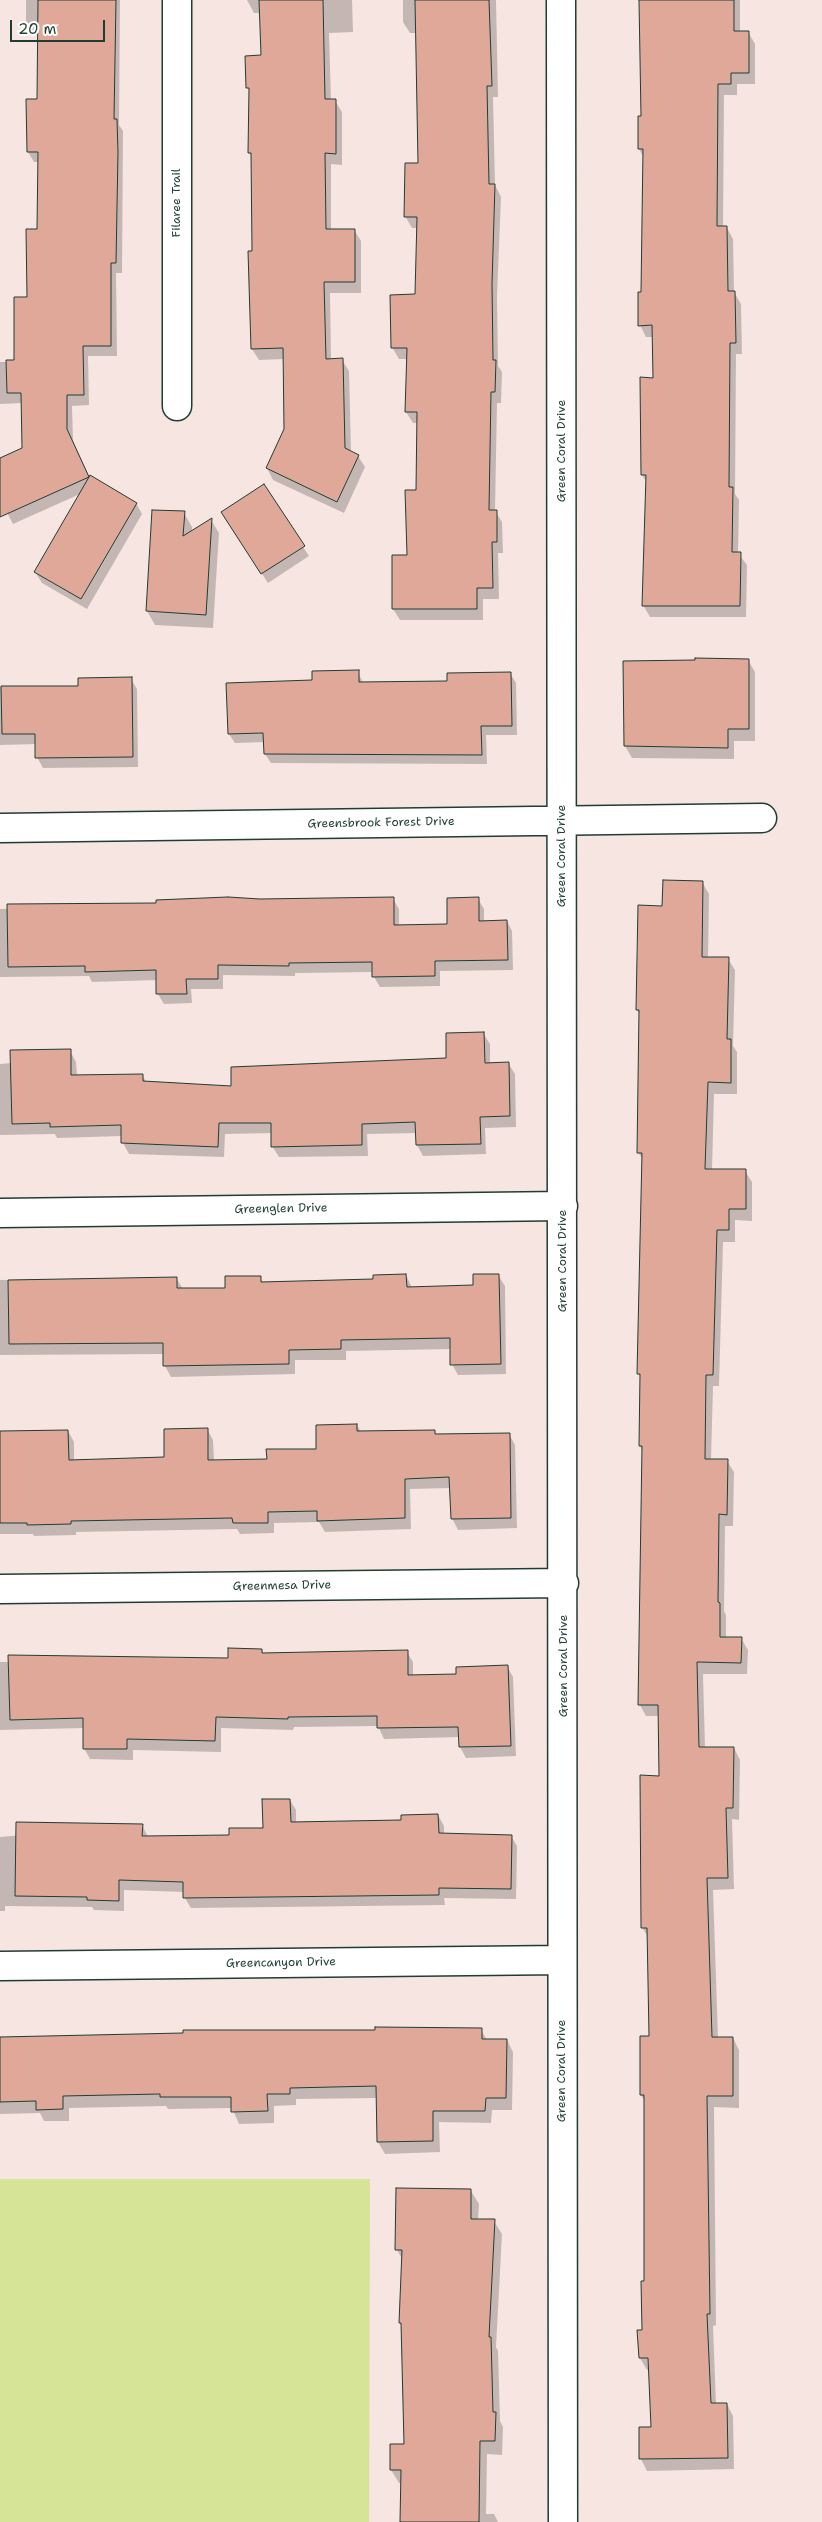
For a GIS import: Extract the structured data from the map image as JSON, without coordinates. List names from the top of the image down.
{
  "streets": {
    "street": [
      "Filaree Trail",
      "Green Coral Drive",
      "Greensbrook Forest Drive",
      "Greenglen Drive",
      "Greenmesa Drive",
      "Greencanyon Drive"
    ]
  },
  "crossings": [
    ["Green Coral Drive", "Greensbrook Forest Drive"],
    ["Green Coral Drive", "Greenglen Drive"],
    ["Green Coral Drive", "Greenmesa Drive"],
    ["Green Coral Drive", "Greencanyon Drive"]
  ],
  "scale_bar": "20 m"
}
